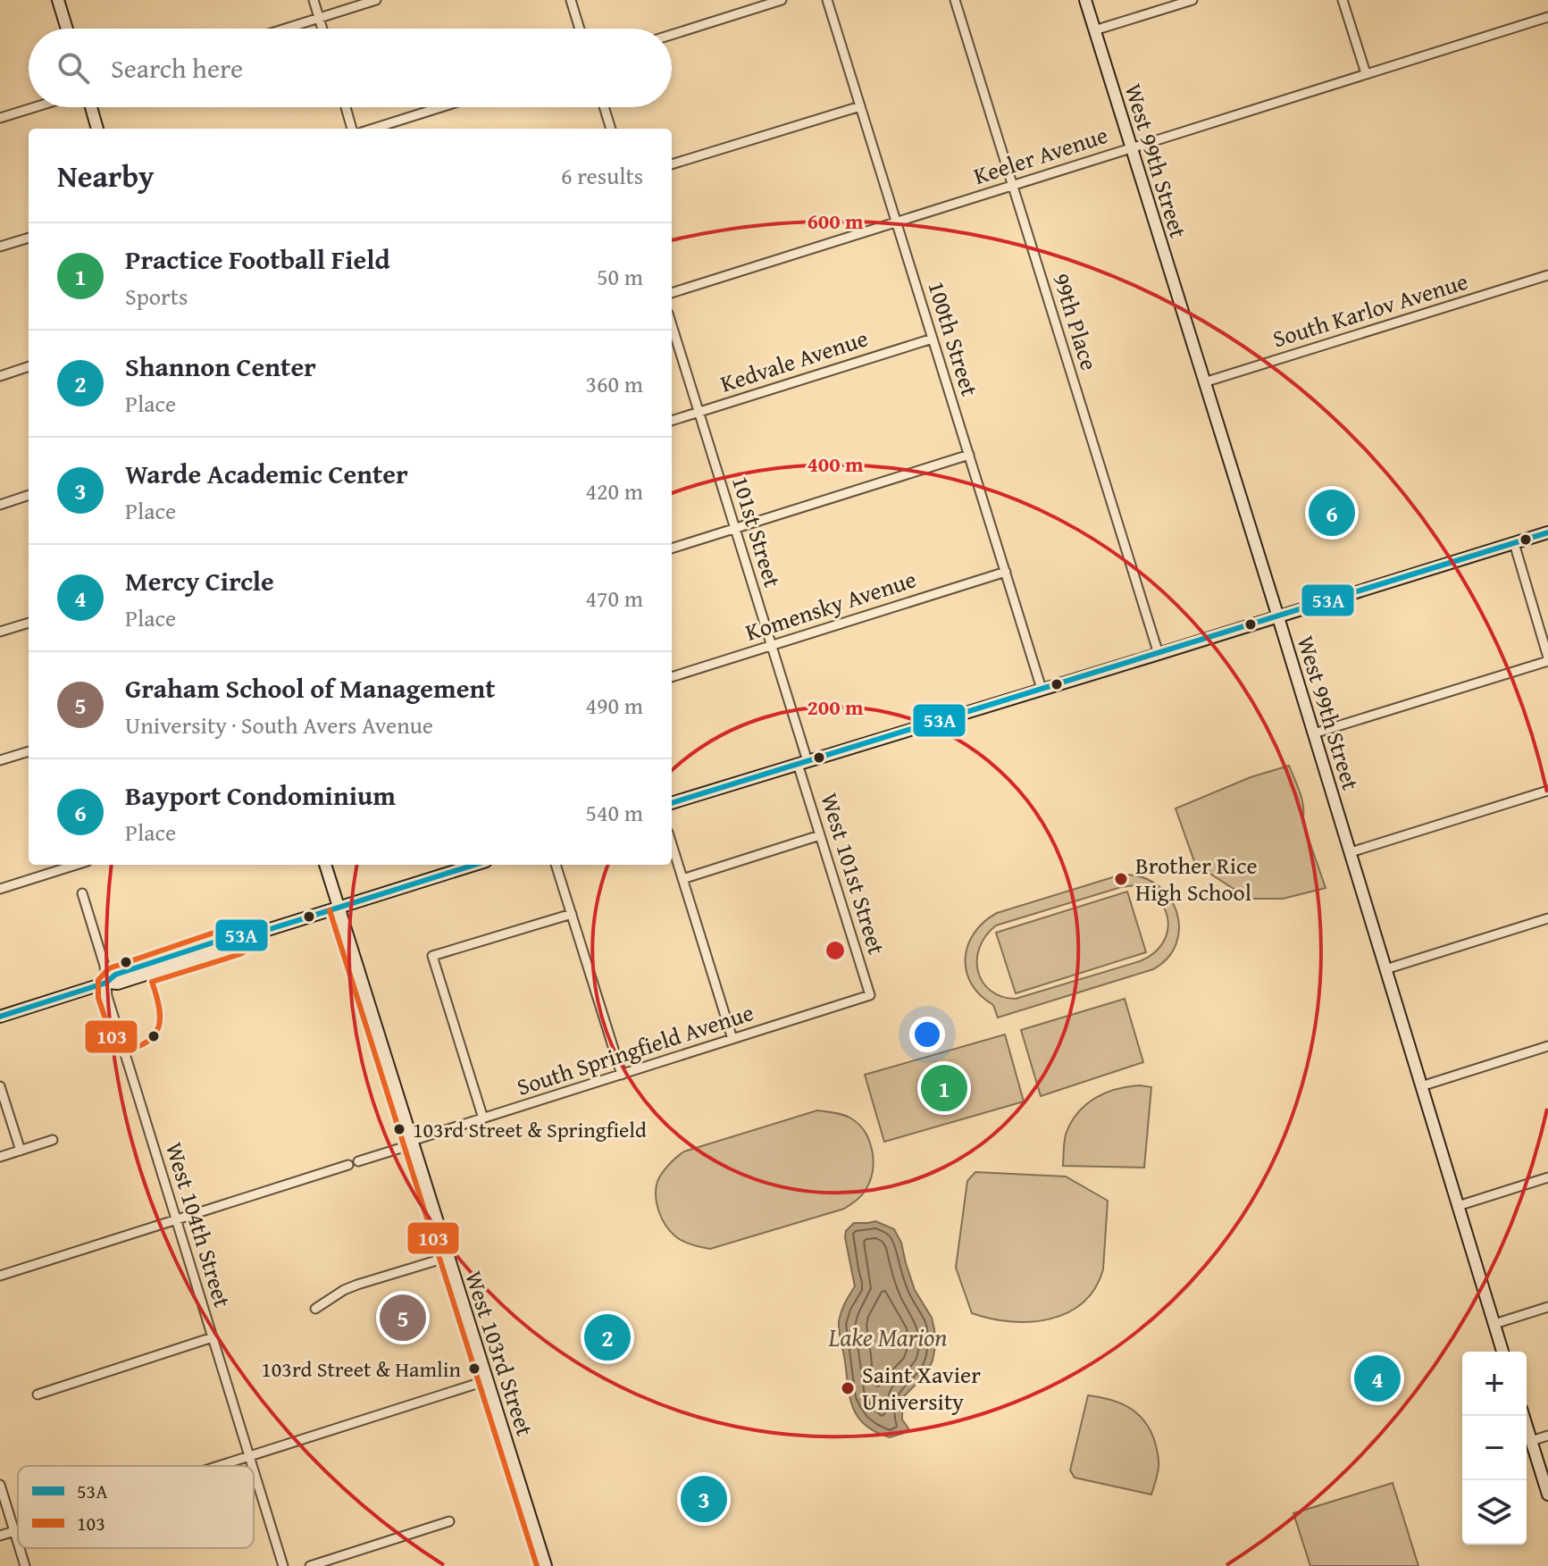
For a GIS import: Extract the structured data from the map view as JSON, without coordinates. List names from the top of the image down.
{
  "streets": {
    "main road": ["West 99th Street", "West 103rd Street"],
    "street": [
      "Keeler Avenue",
      "South Karlov Avenue",
      "99th Place",
      "100th Street",
      "Kedvale Avenue",
      "101st Street",
      "Komensky Avenue",
      "West 101st Street",
      "South Springfield Avenue",
      "West 104th Street"
    ]
  },
  "crossings": [
    ["Keeler Avenue", "West 99th Street"],
    ["Keeler Avenue", "99th Place"],
    ["Keeler Avenue", "100th Street"],
    ["West 99th Street", "South Karlov Avenue"],
    ["100th Street", "Kedvale Avenue"],
    ["100th Street", "Komensky Avenue"],
    ["Kedvale Avenue", "101st Street"],
    ["101st Street", "Komensky Avenue"],
    ["101st Street", "West 101st Street"],
    ["West 101st Street", "South Springfield Avenue"],
    ["South Springfield Avenue", "West 104th Street"],
    ["South Springfield Avenue", "West 103rd Street"]
  ],
  "water": ["Lake Marion"],
  "places": [
    "Brother Rice High School",
    "103rd Street & Springfield",
    "103rd Street & Hamlin",
    "Saint Xavier University"
  ],
  "lines": ["transit line 53A", "transit line 103"],
  "legend": ["53A", "103"],
  "page": {
    "search": "Search here",
    "heading": ["Nearby", "6 results"],
    "list": [
      {
        "mark": "1",
        "name": "Practice Football Field",
        "note": "Sports",
        "value": "50 m"
      },
      {
        "mark": "2",
        "name": "Shannon Center",
        "note": "Place",
        "value": "360 m"
      },
      {
        "mark": "3",
        "name": "Warde Academic Center",
        "note": "Place",
        "value": "420 m"
      },
      {
        "mark": "4",
        "name": "Mercy Circle",
        "note": "Place",
        "value": "470 m"
      },
      {
        "mark": "5",
        "name": "Graham School of Management",
        "note": "University · South Avers Avenue",
        "value": "490 m"
      },
      {
        "mark": "6",
        "name": "Bayport Condominium",
        "note": "Place",
        "value": "540 m"
      }
    ],
    "pins": [
      "6",
      "1",
      "5",
      "2",
      "4",
      "3"
    ],
    "map_buttons": ["+", "−"]
  },
  "rings": ["600 m", "400 m", "200 m"]
}
